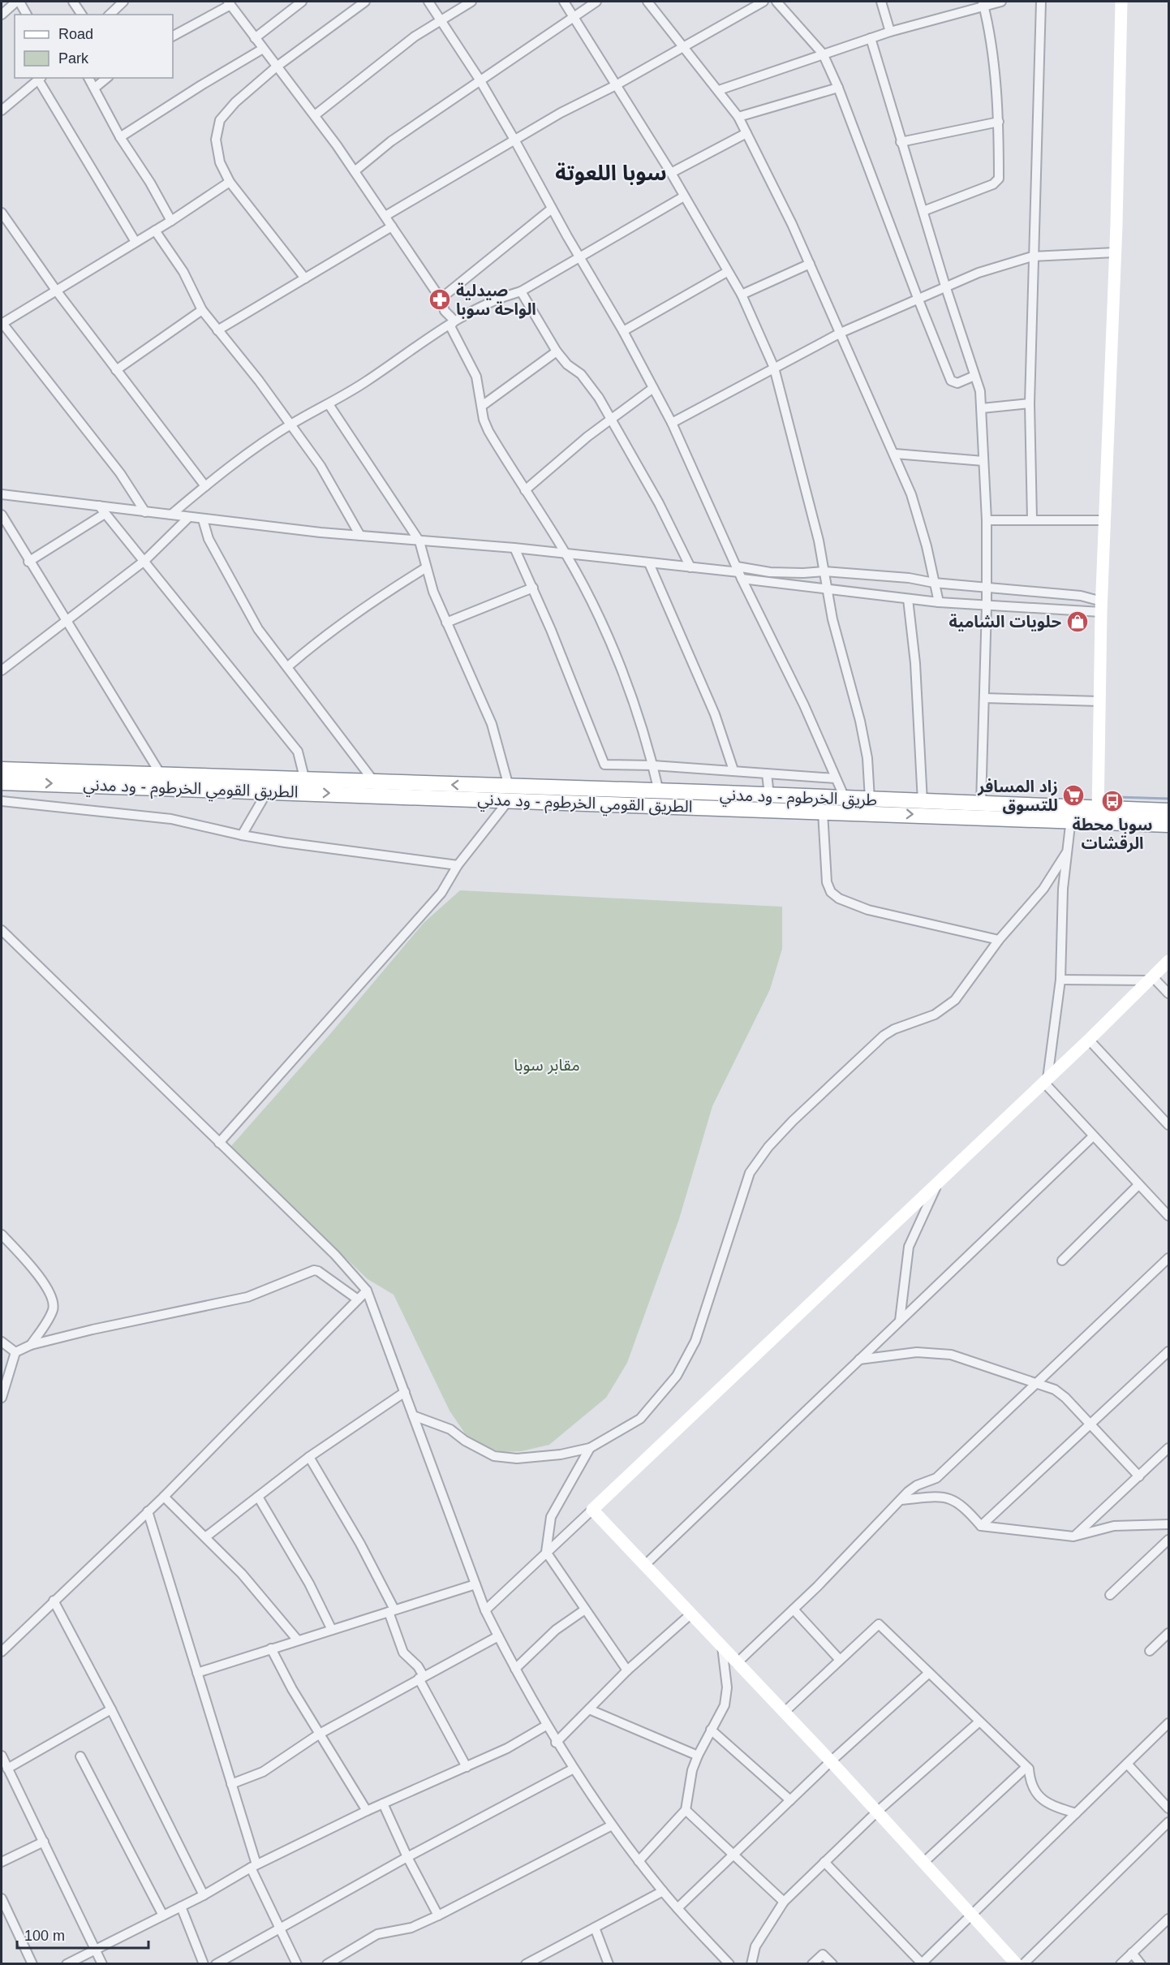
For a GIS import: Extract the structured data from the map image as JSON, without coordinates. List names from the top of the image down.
{
  "streets": {
    "highway": ["الطريق القومي الخرطوم - ود مدني", "طريق الخرطوم - ود مدني"]
  },
  "crossings": [
    ["الطريق القومي الخرطوم - ود مدني", "طريق الخرطوم - ود مدني"]
  ],
  "one_way": ["الطريق القومي الخرطوم - ود مدني"],
  "districts": ["سوبا اللعوتة"],
  "parks": ["مقابر سوبا"],
  "places": {
    "pharmacy": ["صيدلية الواحة سوبا"],
    "shop": ["حلويات الشامية"],
    "supermarket": ["زاد المسافر للتسوق"],
    "bus stop": ["سوبا محطة الرقشات"]
  },
  "legend": ["Road", "Park"],
  "scale_bar": "100 m"
}
